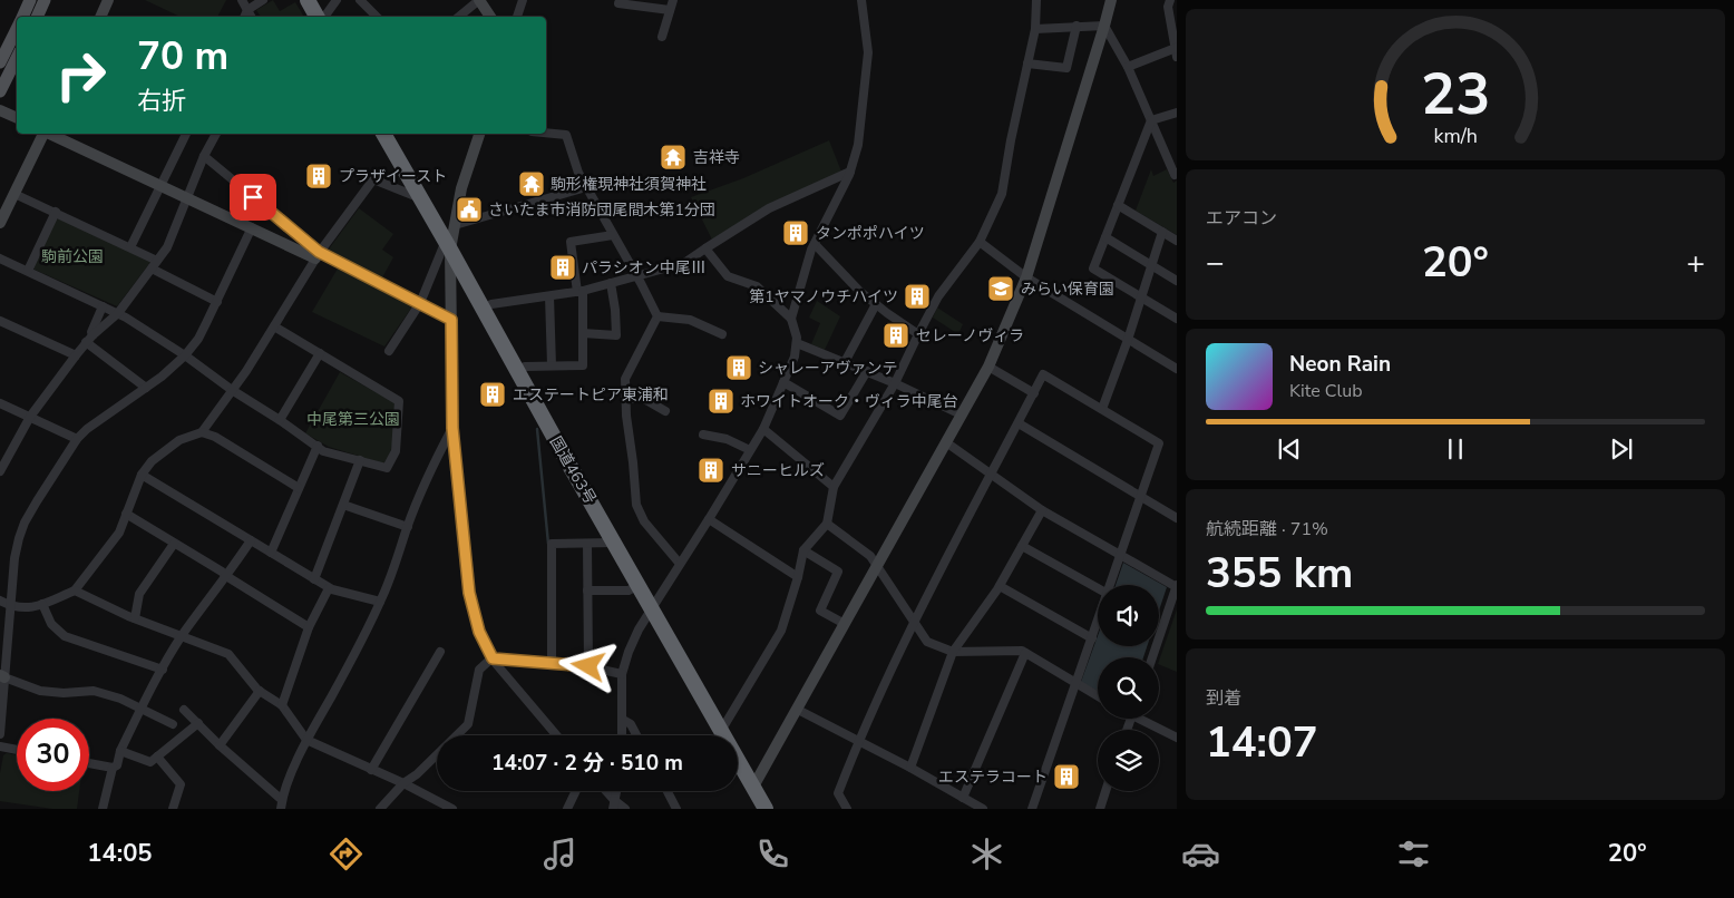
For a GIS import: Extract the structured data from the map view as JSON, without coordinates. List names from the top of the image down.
{
  "streets": {
    "highway": ["国道463号"]
  },
  "parks": ["駒前公園", "中尾第三公園"],
  "places": {
    "temple": ["吉祥寺", "駒形権現神社須賀神社"],
    "building": [
      "プラザイースト",
      "タンポポハイツ",
      "パラシオン中尾Ⅲ",
      "第1ヤマノウチハイツ",
      "セレーノヴィラ",
      "シャレーアヴァンテ",
      "エステートピア東浦和",
      "ホワイトオーク・ヴィラ中尾台",
      "サニーヒルズ",
      "エステラコート"
    ],
    "public building": ["さいたま市消防団尾間木第1分団"],
    "school or university": ["みらい保育園"]
  },
  "page": {
    "turn": ["70 m", "右折"],
    "tile": [
      "エアコン",
      ["航続距離 · 71%", "355 km"],
      ["到着", "14:07"]
    ],
    "heat": ["−", "20°", "+"],
    "song": ["Neon Rain", "Kite Club"],
    "limit": "30",
    "trip": "14:07 · 2 分 · 510 m",
    "tabs": ["14:05", "20°"],
    "gauge": ["23", "km/h"]
  }
}
